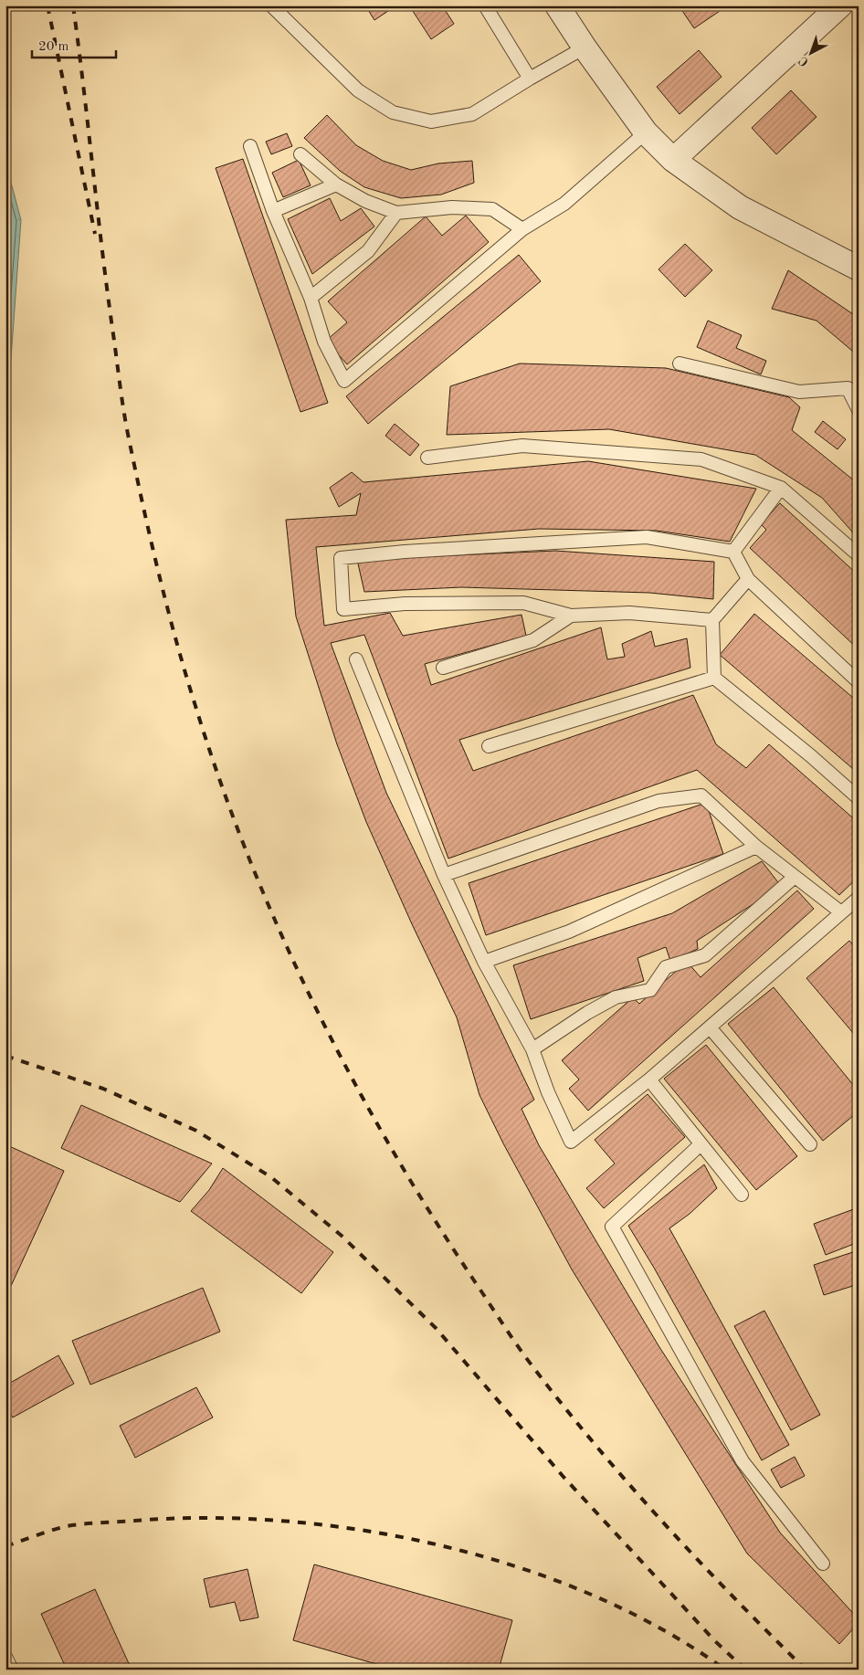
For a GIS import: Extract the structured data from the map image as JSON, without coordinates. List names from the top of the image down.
{
  "scale_bar": "20 m",
  "north": "bottom left"
}
